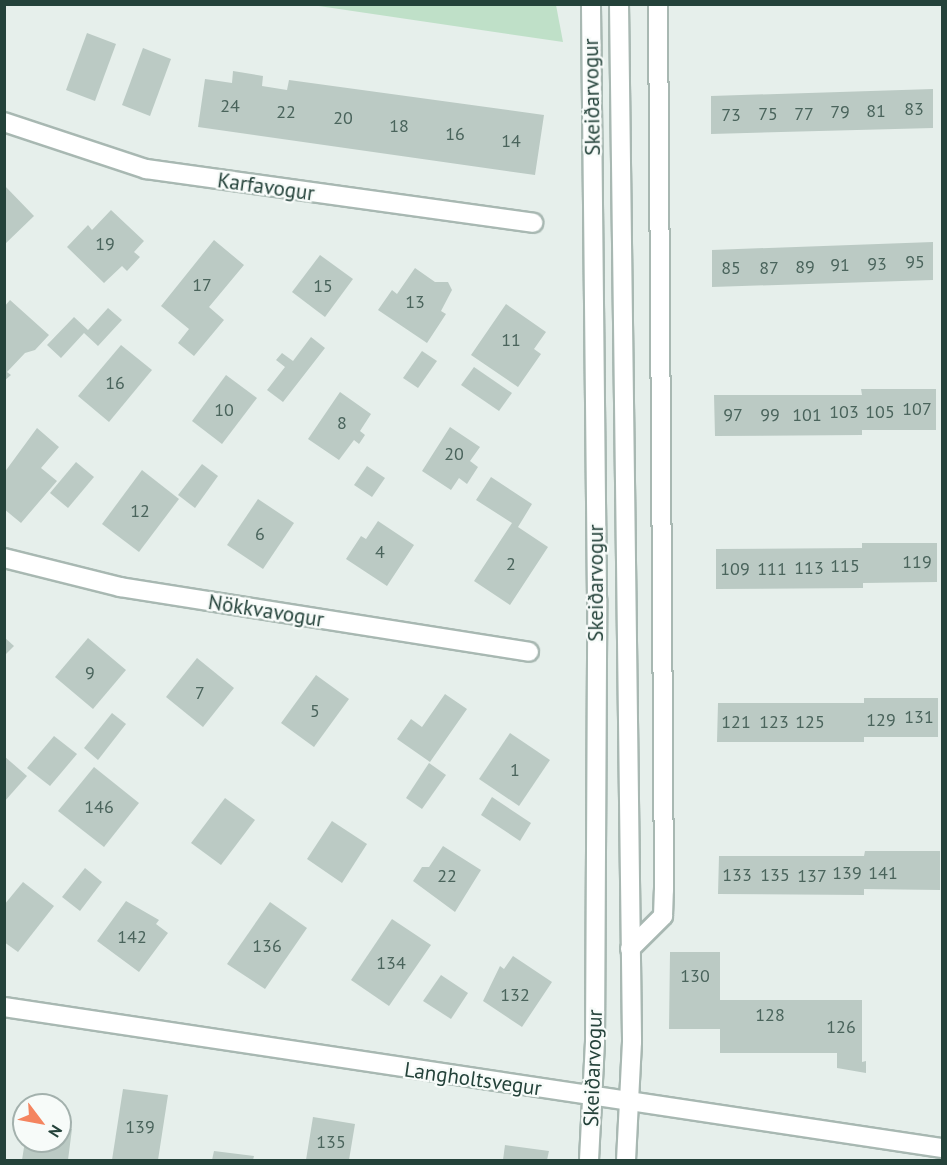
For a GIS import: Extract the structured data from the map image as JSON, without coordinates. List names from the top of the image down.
{
  "streets": {
    "street": [
      "Skeiðarvogur",
      "Karfavogur",
      "Nökkvavogur",
      "Langholtsvegur"
    ]
  },
  "crossings": [
    ["Skeiðarvogur", "Langholtsvegur"]
  ],
  "house_numbers": [
    "24",
    "83",
    "81",
    "22",
    "79",
    "75",
    "77",
    "73",
    "20",
    "18",
    "16",
    "14",
    "19",
    "95",
    "93",
    "91",
    "89",
    "85",
    "87",
    "17",
    "15",
    "13",
    "11",
    "16",
    "107",
    "10",
    "103",
    "105",
    "97",
    "99",
    "101",
    "8",
    "20",
    "12",
    "6",
    "4",
    "119",
    "2",
    "115",
    "113",
    "109",
    "111",
    "9",
    "7",
    "5",
    "131",
    "129",
    "121",
    "123",
    "125",
    "1",
    "146",
    "139",
    "141",
    "133",
    "135",
    "22",
    "137",
    "142",
    "136",
    "134",
    "130",
    "132",
    "128",
    "126",
    "139",
    "135"
  ],
  "north": "bottom right"
}
